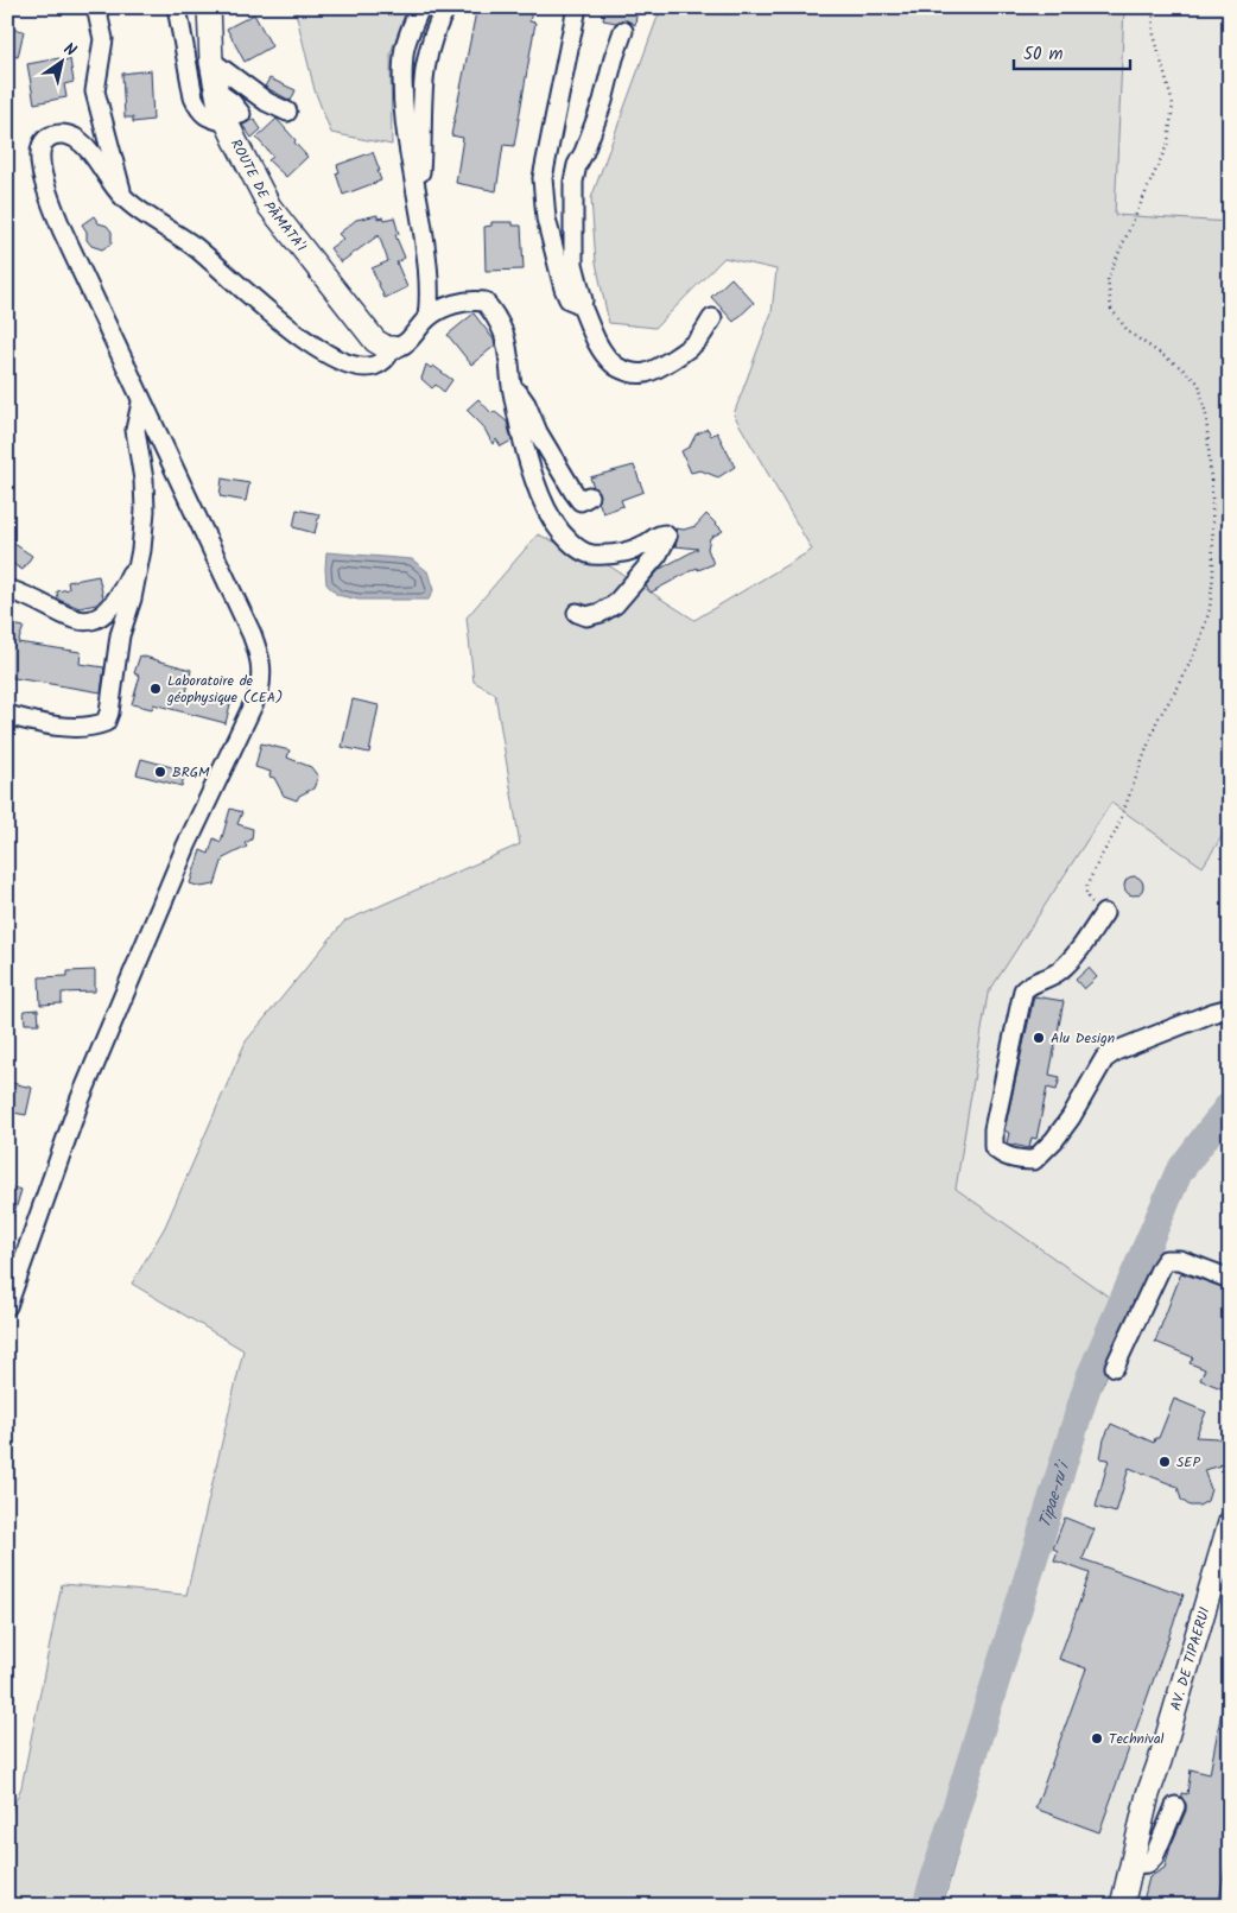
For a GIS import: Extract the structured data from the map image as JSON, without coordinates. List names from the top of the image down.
{
  "streets": {
    "main road": ["ROUTE DE PĀMATA'I", "AV. DE TIPAERUI"]
  },
  "water": ["Tipae-ru’i"],
  "places": [
    "Laboratoire de géophysique (CEA)",
    "BRGM",
    "Alu Design",
    "SEP",
    "Technival"
  ],
  "scale_bar": "50 m",
  "north": "top right"
}
